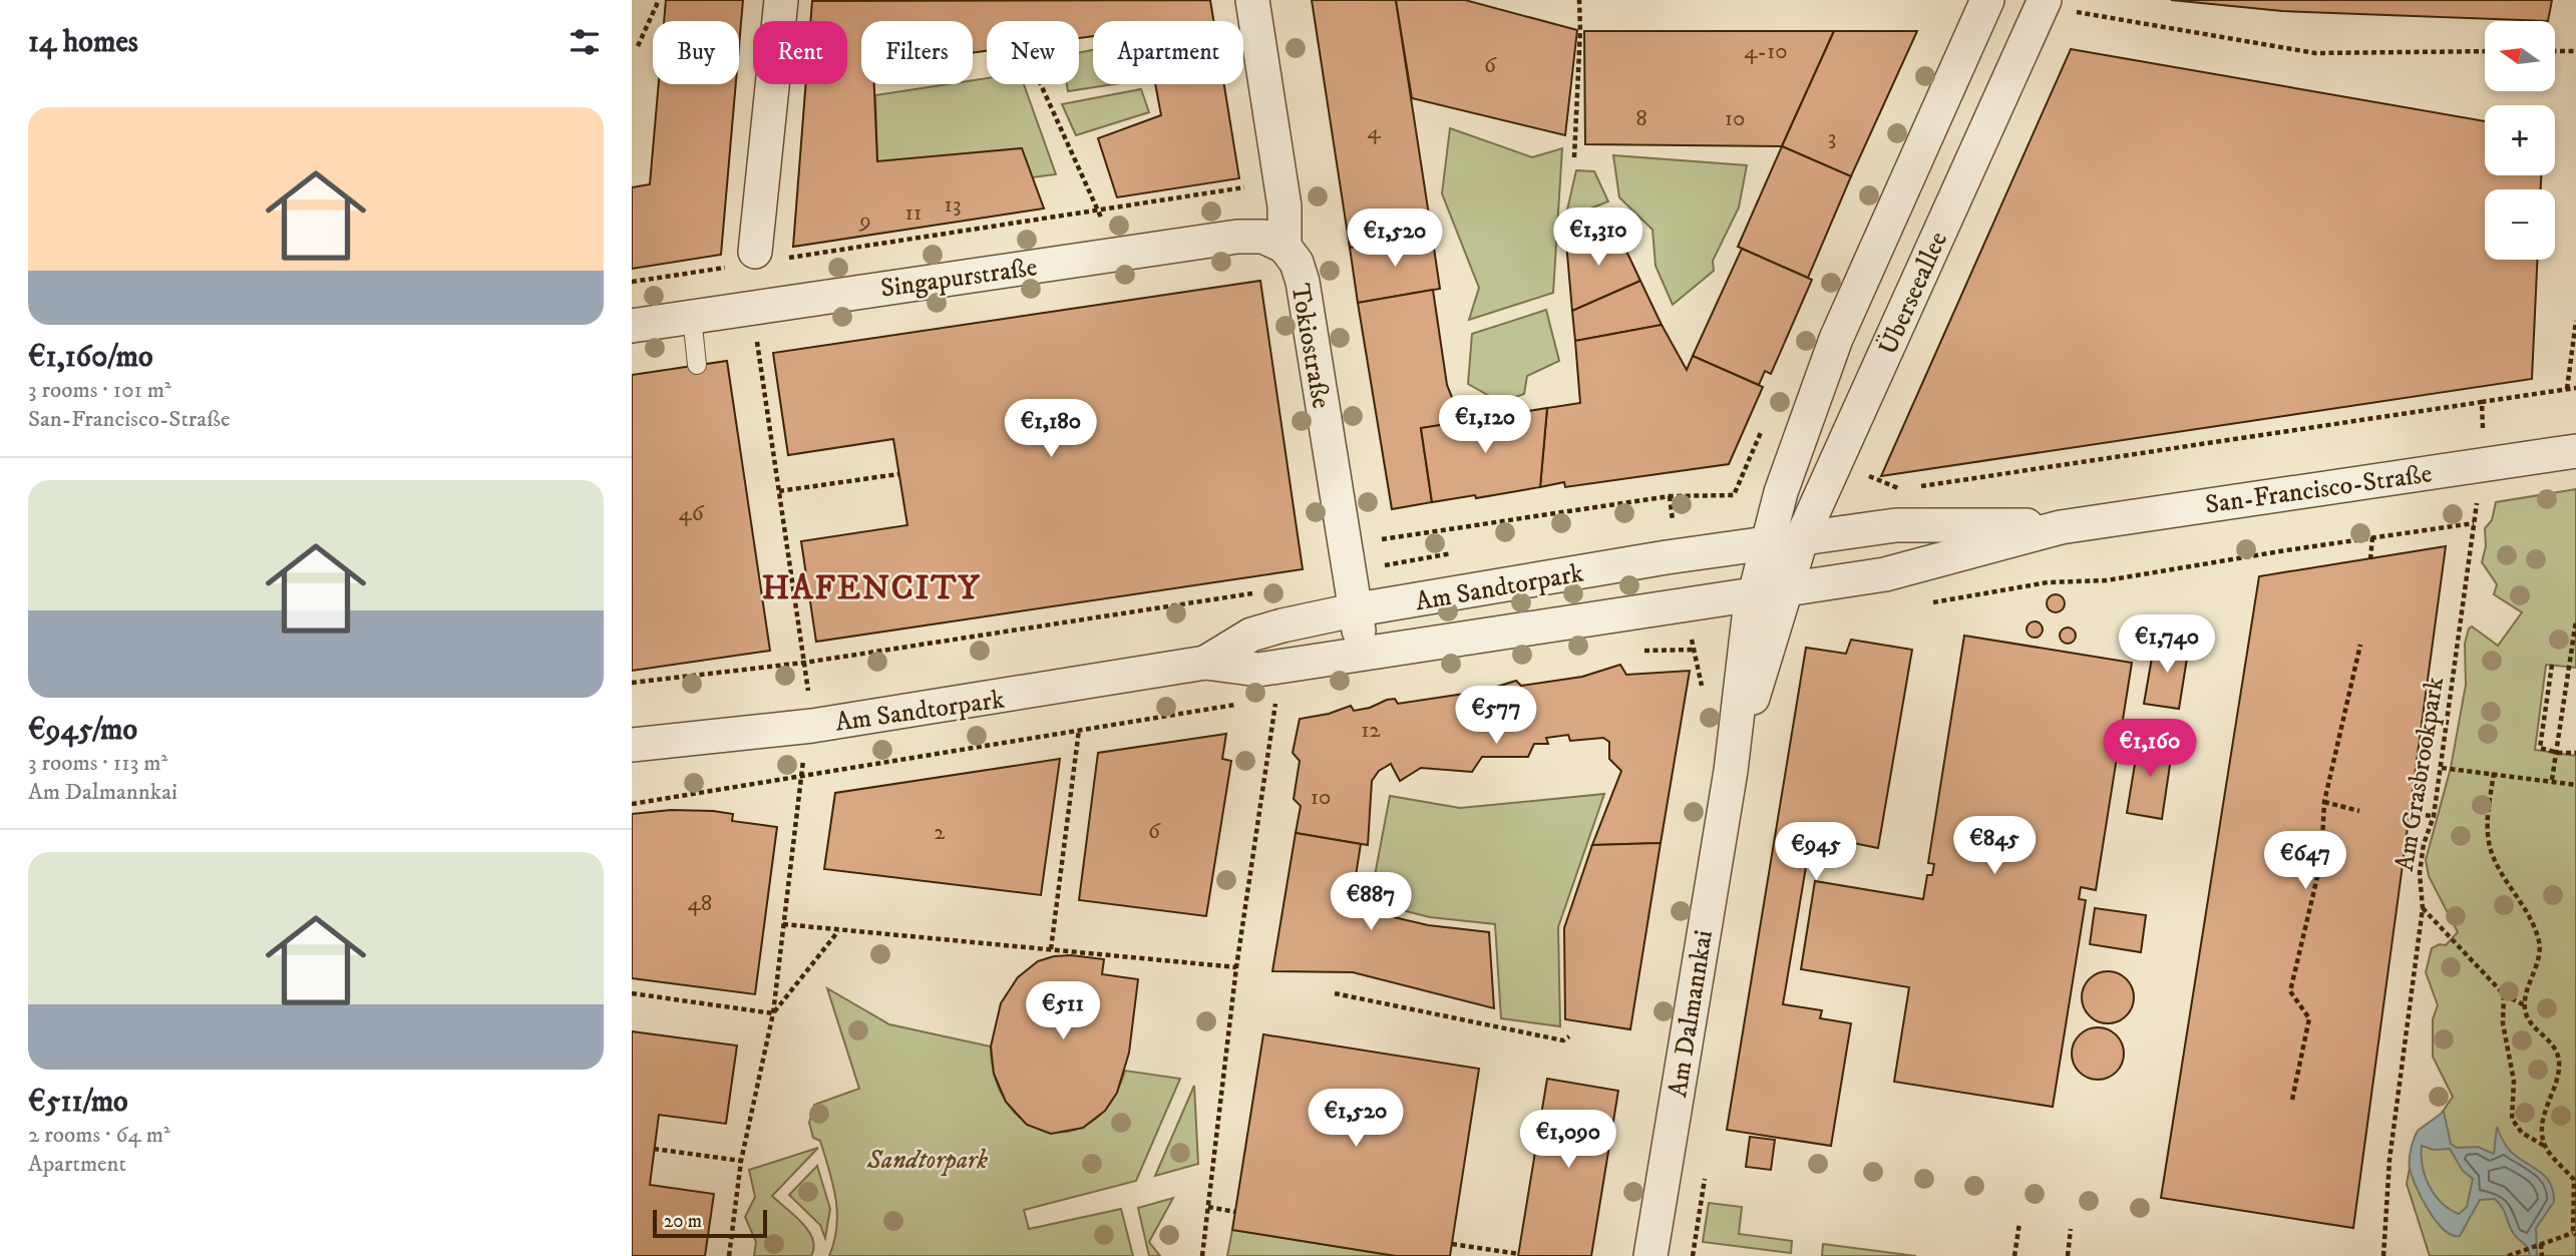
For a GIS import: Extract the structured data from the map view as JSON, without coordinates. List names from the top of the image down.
{
  "streets": {
    "street": [
      "Singapurstraße",
      "Überseeallee",
      "Tokiostraße",
      "San-Francisco-Straße",
      "Am Sandtorpark",
      "Am Dalmannkai"
    ],
    "path": ["Am Grasbrookpark"]
  },
  "crossings": [
    ["Singapurstraße", "Tokiostraße"],
    ["Überseeallee", "San-Francisco-Straße"],
    ["Überseeallee", "Am Sandtorpark"],
    ["Überseeallee", "Am Dalmannkai"],
    ["Tokiostraße", "Am Sandtorpark"],
    ["San-Francisco-Straße", "Am Sandtorpark"],
    ["San-Francisco-Straße", "Am Grasbrookpark"],
    ["San-Francisco-Straße", "Am Dalmannkai"],
    ["Am Sandtorpark", "Am Dalmannkai"]
  ],
  "districts": ["HAFENCITY"],
  "parks": ["Sandtorpark"],
  "house_numbers": [
    "4-10",
    "6",
    "8",
    "10",
    "4",
    "3",
    "13",
    "11",
    "9",
    "46",
    "12",
    "10",
    "6",
    "2",
    "48"
  ],
  "scale_bar": "20 m",
  "north": "left",
  "page": {
    "heading": "14 homes",
    "map_buttons": ["+", "−"],
    "chip": [
      "Buy",
      "Rent",
      "Filters",
      "New",
      "Apartment"
    ],
    "list": [
      {
        "name": "€1,160/mo",
        "note": "3 rooms · 101 m² · San-Francisco-Straße"
      },
      {
        "name": "€945/mo",
        "note": "3 rooms · 113 m² · Am Dalmannkai"
      },
      {
        "name": "€511/mo",
        "note": "2 rooms · 64 m² · Apartment"
      }
    ],
    "price": [
      "€1,310",
      "€1,520",
      "€1,120",
      "€1,180",
      "€1,740",
      "€577",
      "€1,160",
      "€845",
      "€945",
      "€647",
      "€887",
      "€511",
      "€1,520",
      "€1,090"
    ],
    "scale": "20 m"
  }
}
